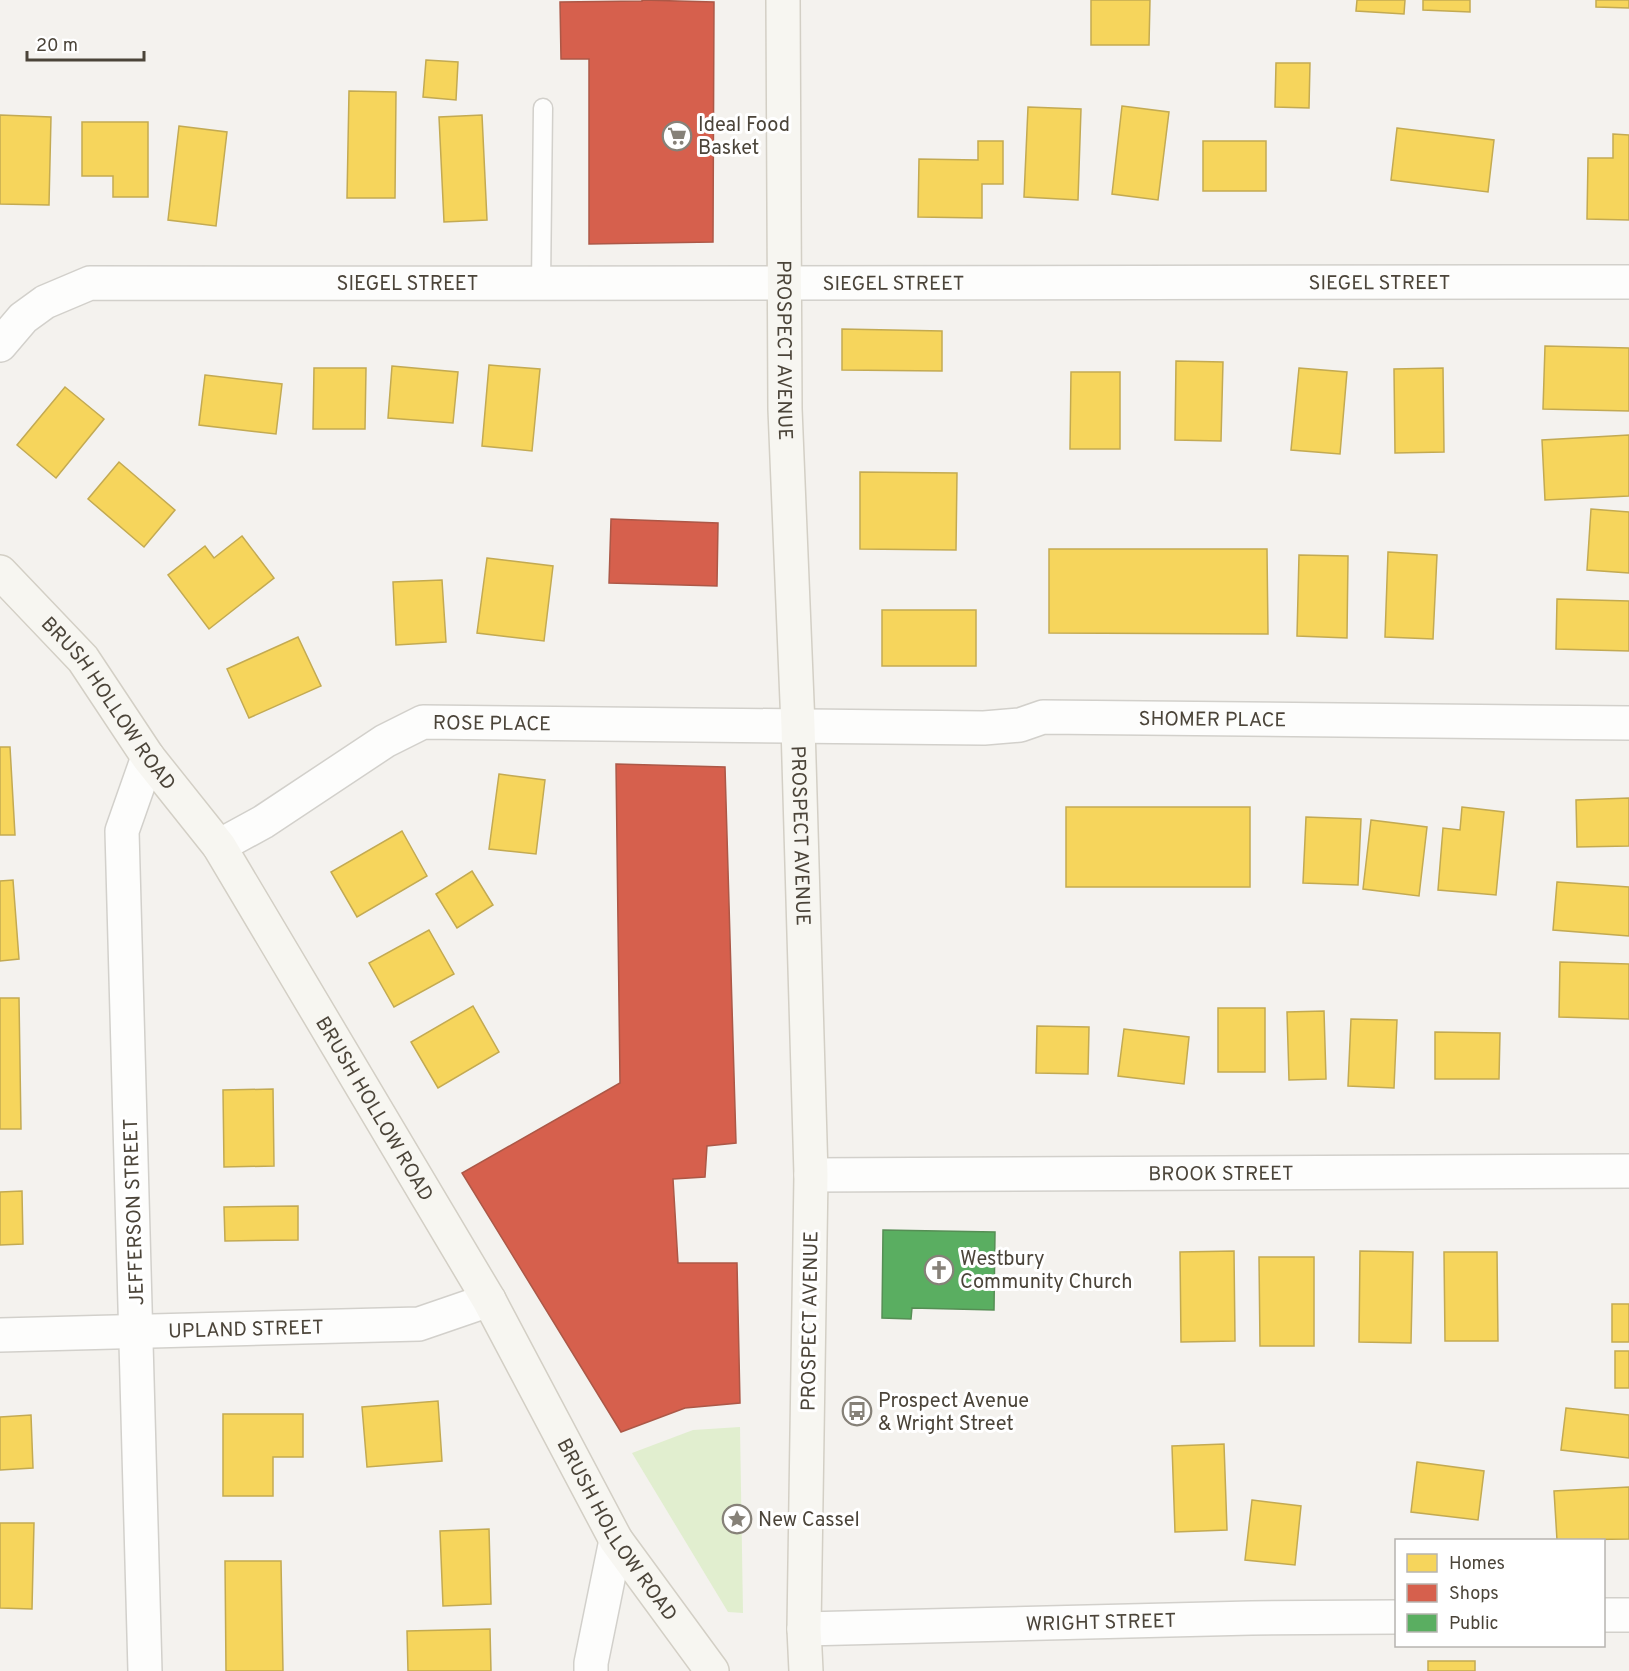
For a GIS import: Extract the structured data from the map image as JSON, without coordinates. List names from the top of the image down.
{
  "streets": {
    "main road": ["PROSPECT AVENUE", "BRUSH HOLLOW ROAD"],
    "street": [
      "SIEGEL STREET",
      "SHOMER PLACE",
      "ROSE PLACE",
      "BROOK STREET",
      "JEFFERSON STREET",
      "UPLAND STREET",
      "WRIGHT STREET"
    ]
  },
  "crossings": [
    ["SIEGEL STREET", "PROSPECT AVENUE"],
    ["PROSPECT AVENUE", "SHOMER PLACE"],
    ["PROSPECT AVENUE", "ROSE PLACE"],
    ["PROSPECT AVENUE", "BROOK STREET"],
    ["PROSPECT AVENUE", "WRIGHT STREET"],
    ["BRUSH HOLLOW ROAD", "ROSE PLACE"],
    ["BRUSH HOLLOW ROAD", "JEFFERSON STREET"],
    ["BRUSH HOLLOW ROAD", "UPLAND STREET"],
    ["SHOMER PLACE", "ROSE PLACE"],
    ["JEFFERSON STREET", "UPLAND STREET"]
  ],
  "places": {
    "supermarket": ["Ideal Food Basket"],
    "church": ["Westbury Community Church"],
    "bus stop": ["Prospect Avenue & Wright Street"],
    "place": ["New Cassel"]
  },
  "legend": ["Homes", "Shops", "Public"],
  "scale_bar": "20 m"
}
